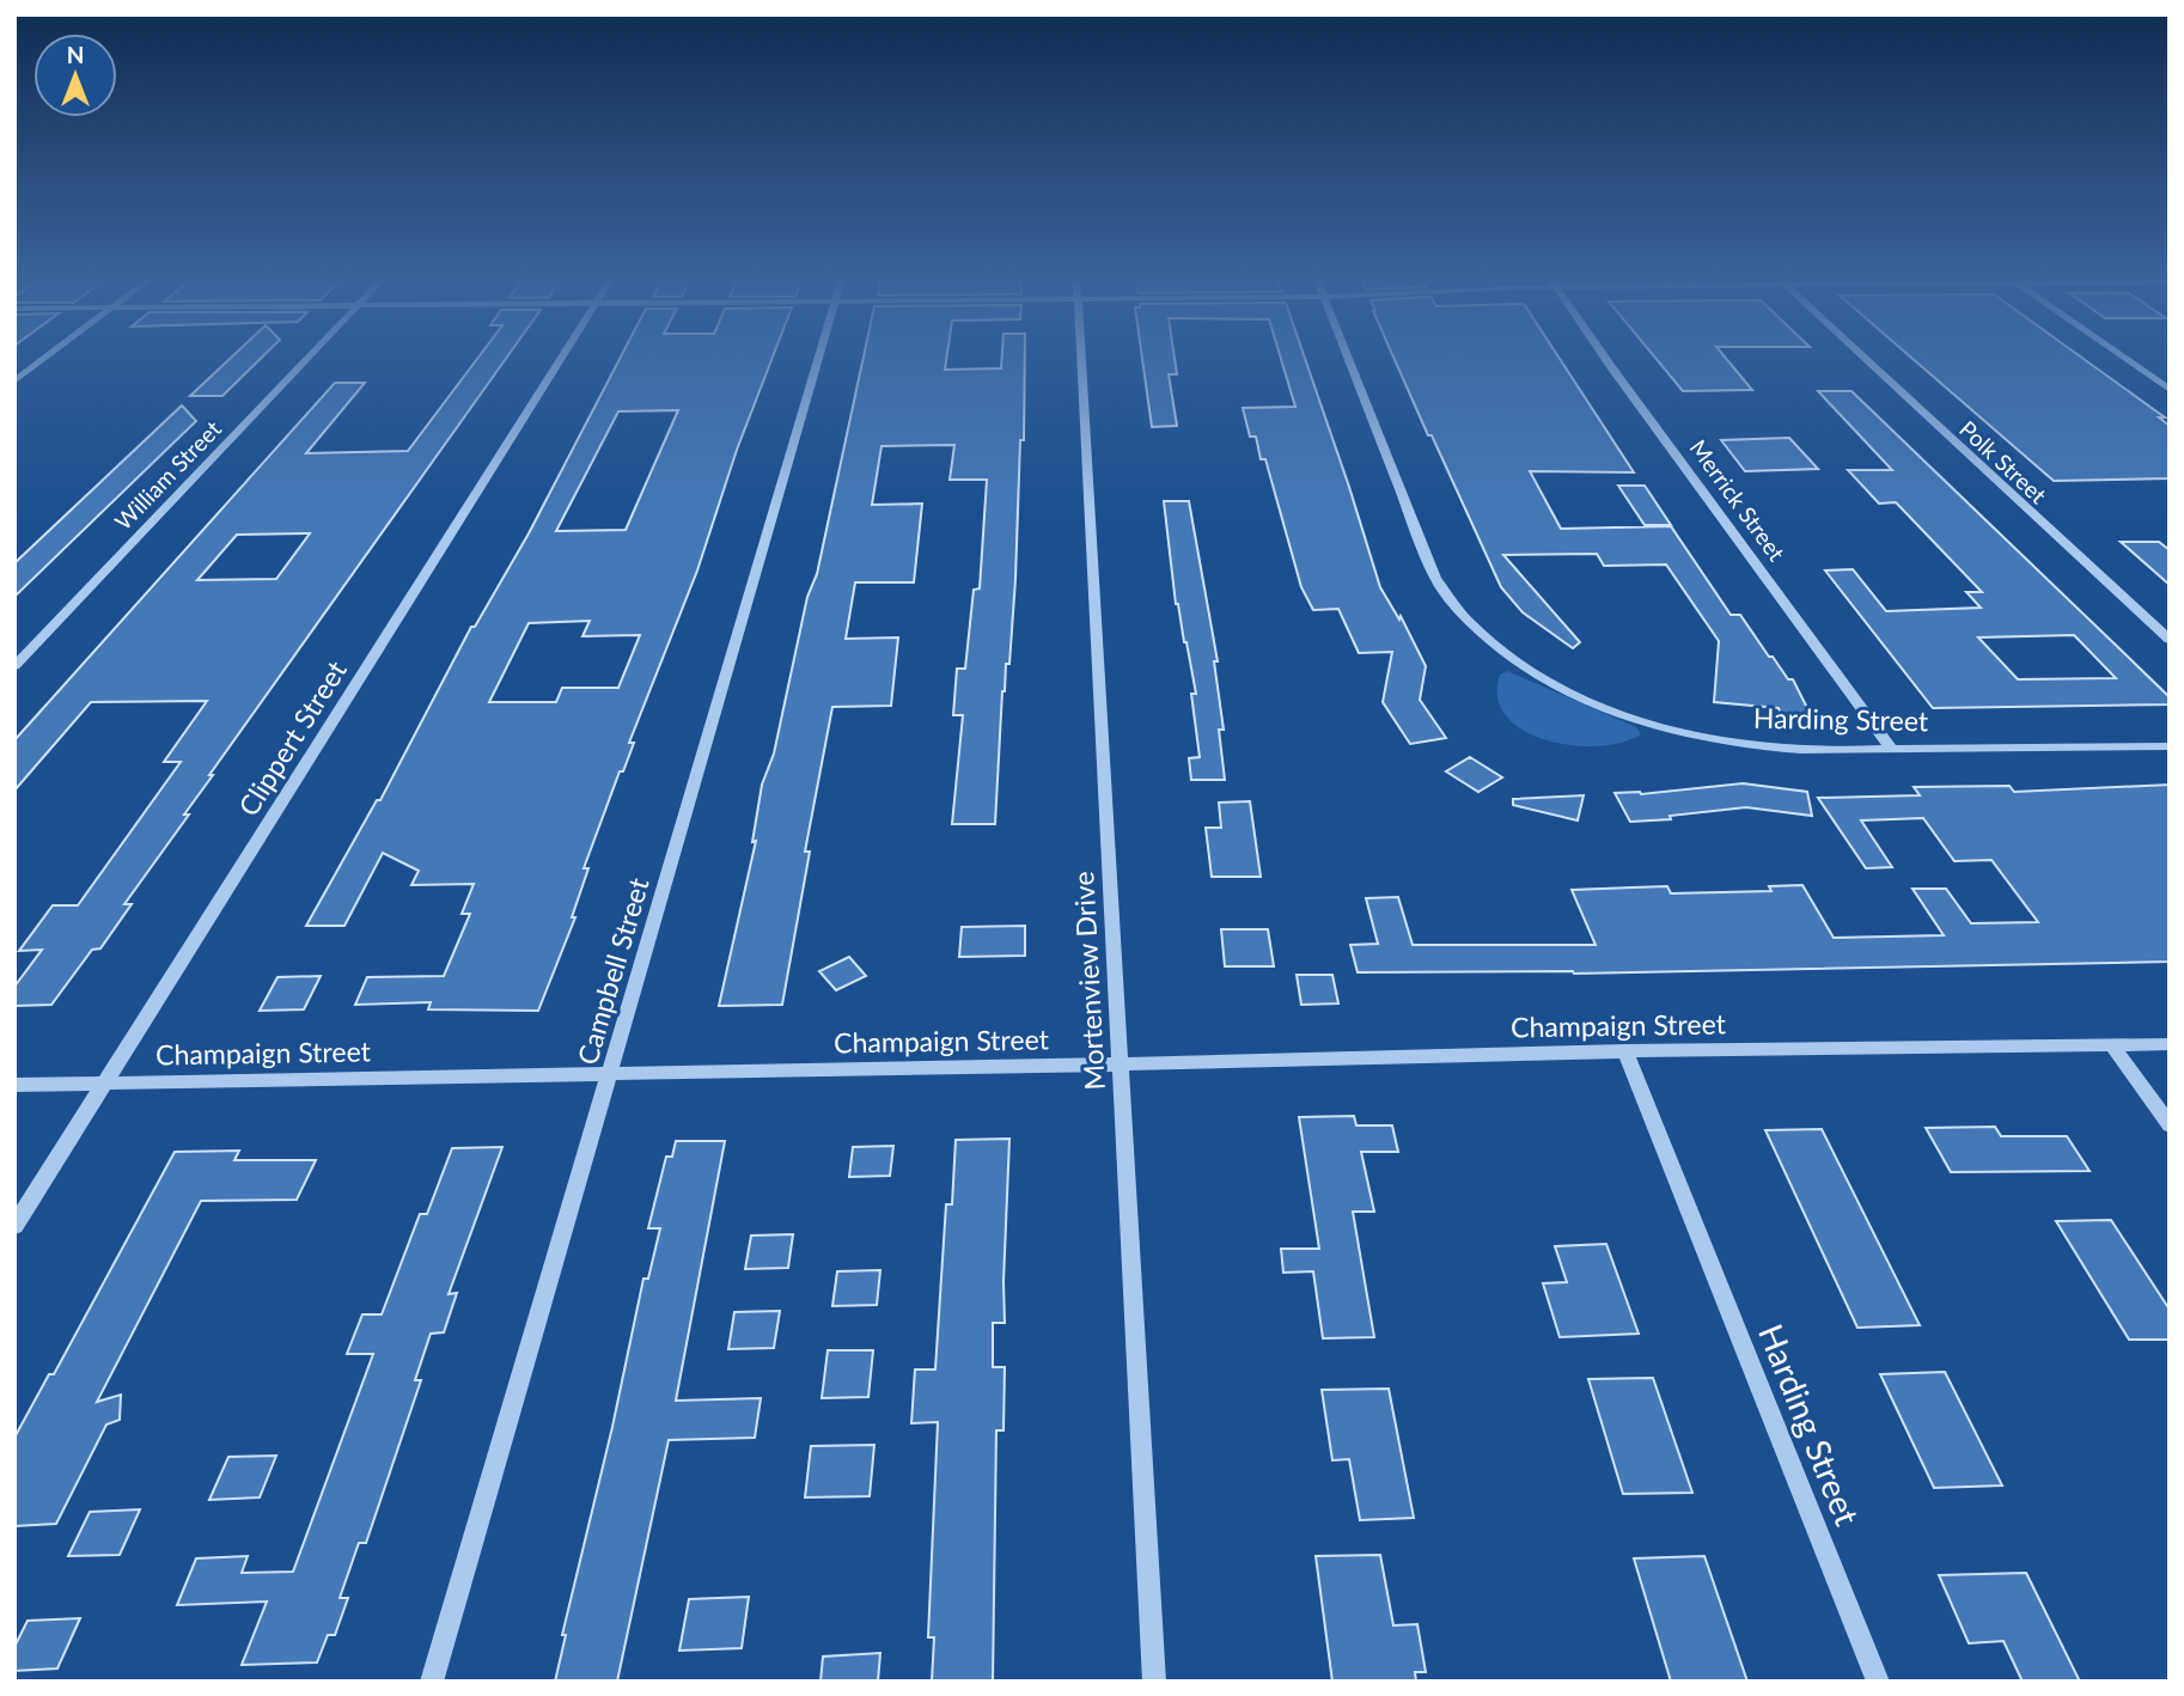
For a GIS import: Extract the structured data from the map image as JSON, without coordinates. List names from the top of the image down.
{
  "streets": {
    "street": [
      "Polk Street",
      "William Street",
      "Merrick Street",
      "Harding Street",
      "Clippert Street",
      "Campbell Street",
      "Mortenview Drive",
      "Champaign Street"
    ]
  },
  "crossings": [
    ["Merrick Street", "Harding Street"],
    ["Harding Street", "Champaign Street"],
    ["Clippert Street", "Champaign Street"],
    ["Campbell Street", "Champaign Street"],
    ["Mortenview Drive", "Champaign Street"]
  ],
  "north": "top"
}
